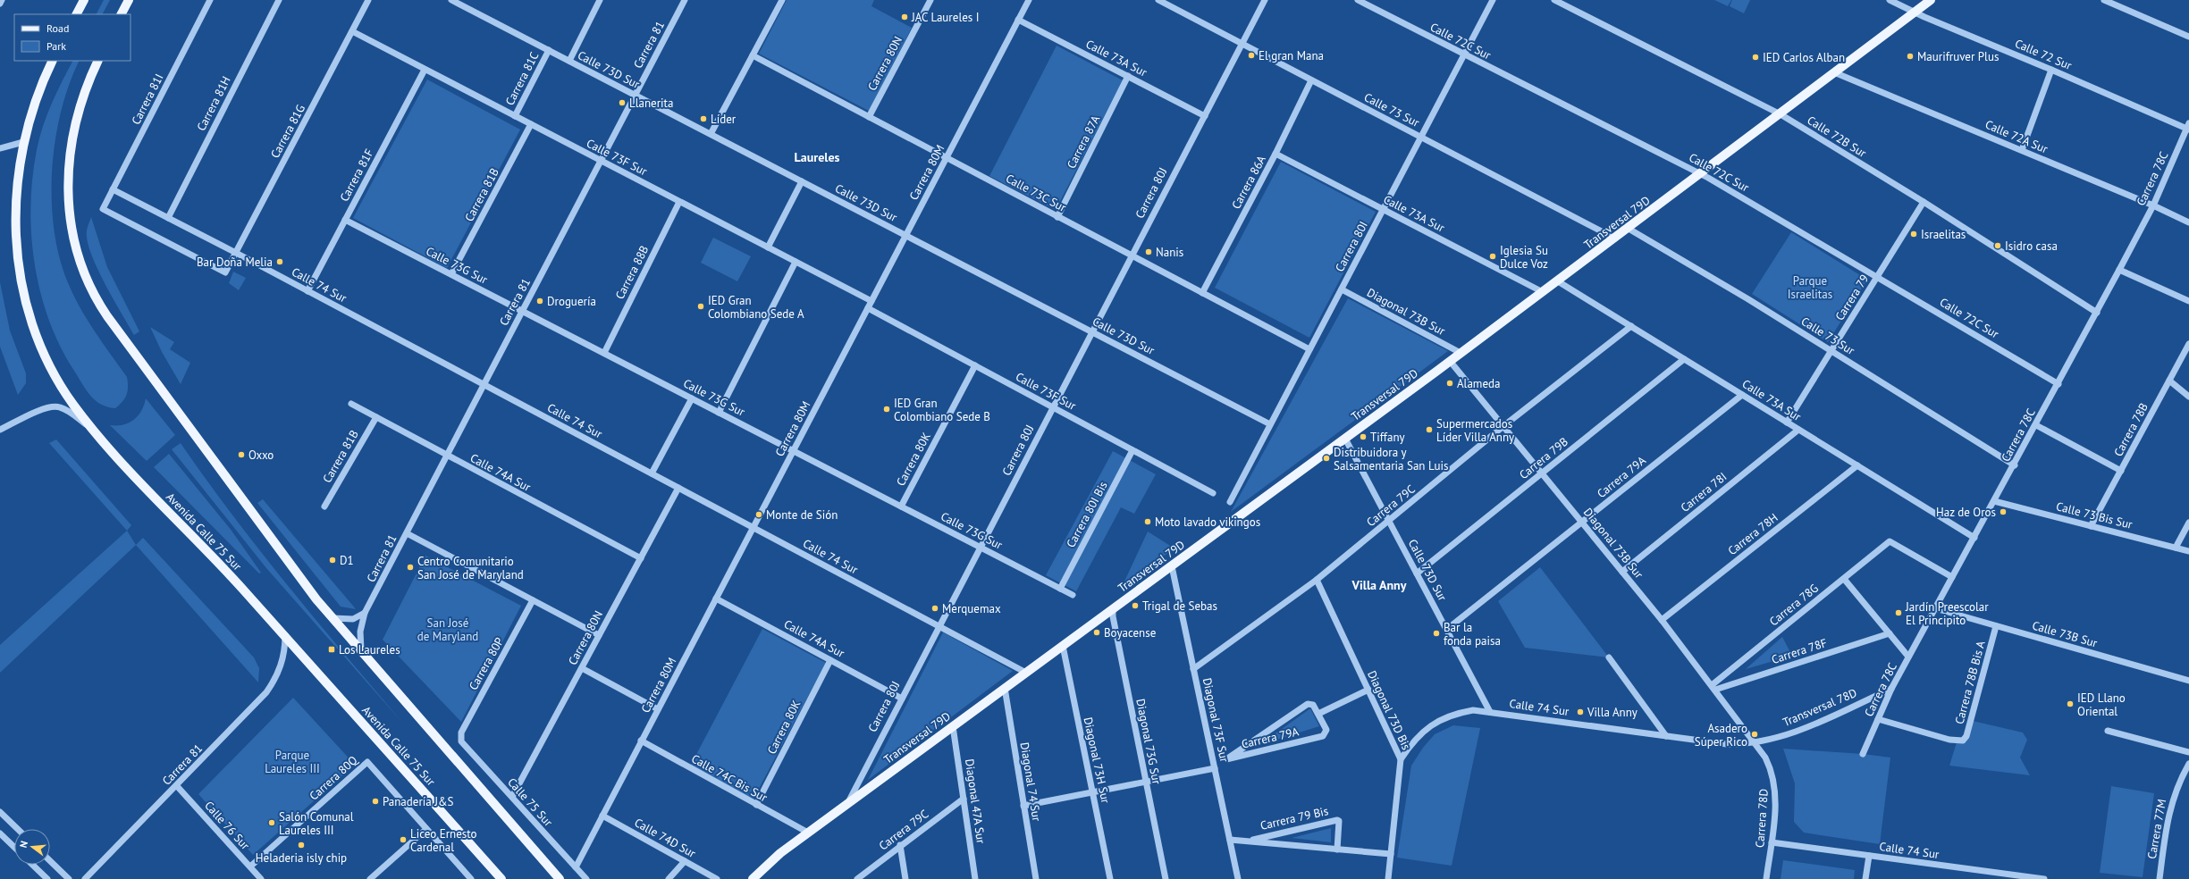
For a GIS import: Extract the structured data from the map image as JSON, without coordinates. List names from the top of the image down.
{
  "streets": {
    "main road": ["Carrera 80J", "Transversal 79D", "Avenida Calle 75 Sur"],
    "street": [
      "Calle 72C Sur",
      "Carrera 81",
      "Calle 72 Sur",
      "Calle 73A Sur",
      "Carrera 80N",
      "Calle 73D Sur",
      "Carrera 81C",
      "Carrera 81I",
      "Carrera 81H",
      "Calle 73 Sur",
      "Carrera 81G",
      "Calle 72B Sur",
      "Calle 72A Sur",
      "Carrera 87A",
      "Calle 73F Sur",
      "Carrera 80M",
      "Carrera 81F",
      "Carrera 78C",
      "Carrera 86A",
      "Calle 73C Sur",
      "Carrera 81B",
      "Carrera 80I",
      "Calle 73G Sur",
      "Carrera 88B",
      "Calle 74 Sur",
      "Carrera 79",
      "Diagonal 73B Sur",
      "Carrera 78B",
      "Carrera 79B",
      "Carrera 80K",
      "Calle 74A Sur",
      "Carrera 79A",
      "Carrera 78I",
      "Carrera 79C",
      "Carrera 80I Bis",
      "Calle 73 Bis Sur",
      "Carrera 78H",
      "Carrera 78G",
      "Calle 73B Sur",
      "Carrera 78F",
      "Carrera 80P",
      "Carrera 78B Bis A",
      "Transversal 78D",
      "Diagonal 73D Bis",
      "Diagonal 73F Sur",
      "Diagonal 73G Sur",
      "Diagonal 73H Sur",
      "Carrera 80Q",
      "Calle 74C Bis Sur",
      "Diagonal 74 Sur",
      "Diagonal 47A Sur",
      "Calle 75 Sur",
      "Carrera 79 Bis",
      "Carrera 78D",
      "Calle 76 Sur",
      "Carrera 77M",
      "Calle 74D Sur"
    ]
  },
  "crossings": [
    ["Calle 72C Sur", "Carrera 78C"],
    ["Calle 72C Sur", "Transversal 79D"],
    ["Calle 72C Sur", "Carrera 80I"],
    ["Calle 72C Sur", "Carrera 79"],
    ["Carrera 81", "Calle 73D Sur"],
    ["Carrera 81", "Calle 73F Sur"],
    ["Carrera 81", "Calle 73G Sur"],
    ["Carrera 81", "Calle 74 Sur"],
    ["Carrera 81", "Calle 74A Sur"],
    ["Carrera 81", "Avenida Calle 75 Sur"],
    ["Carrera 81", "Calle 76 Sur"],
    ["Calle 72 Sur", "Carrera 78C"],
    ["Calle 72 Sur", "Transversal 79D"],
    ["Calle 73A Sur", "Carrera 87A"],
    ["Calle 73A Sur", "Carrera 80M"],
    ["Calle 73A Sur", "Carrera 78C"],
    ["Calle 73A Sur", "Carrera 86A"],
    ["Calle 73A Sur", "Carrera 80J"],
    ["Calle 73A Sur", "Transversal 79D"],
    ["Calle 73A Sur", "Carrera 80I"],
    ["Calle 73A Sur", "Carrera 79"],
    ["Calle 73A Sur", "Carrera 79B"],
    ["Calle 73A Sur", "Carrera 79A"],
    ["Calle 73A Sur", "Carrera 78I"],
    ["Calle 73A Sur", "Carrera 79C"],
    ["Calle 73A Sur", "Carrera 78H"],
    ["Carrera 80N", "Calle 73C Sur"],
    ["Carrera 80N", "Calle 74 Sur"],
    ["Carrera 80N", "Calle 74A Sur"],
    ["Carrera 80N", "Calle 75 Sur"],
    ["Calle 73D Sur", "Carrera 81C"],
    ["Calle 73D Sur", "Carrera 80M"],
    ["Calle 73D Sur", "Carrera 80J"],
    ["Calle 73D Sur", "Transversal 79D"],
    ["Calle 73D Sur", "Carrera 80I"],
    ["Calle 73D Sur", "Calle 74 Sur"],
    ["Calle 73D Sur", "Carrera 79B"],
    ["Calle 73D Sur", "Carrera 79A"],
    ["Calle 73D Sur", "Carrera 79C"],
    ["Carrera 81C", "Calle 73F Sur"],
    ["Carrera 81I", "Carrera 81G"],
    ["Carrera 81I", "Calle 74 Sur"],
    ["Carrera 81H", "Calle 74 Sur"],
    ["Calle 73 Sur", "Carrera 78C"],
    ["Calle 73 Sur", "Carrera 86A"],
    ["Calle 73 Sur", "Carrera 80J"],
    ["Calle 73 Sur", "Transversal 79D"],
    ["Calle 73 Sur", "Carrera 80I"],
    ["Calle 73 Sur", "Carrera 79"],
    ["Carrera 81G", "Calle 73F Sur"],
    ["Carrera 81G", "Calle 74 Sur"],
    ["Calle 72B Sur", "Carrera 78C"],
    ["Calle 72B Sur", "Transversal 79D"],
    ["Calle 72B Sur", "Carrera 79"],
    ["Calle 72A Sur", "Carrera 78C"],
    ["Calle 72A Sur", "Transversal 79D"],
    ["Carrera 87A", "Calle 73C Sur"],
    ["Calle 73F Sur", "Carrera 80M"],
    ["Calle 73F Sur", "Carrera 81F"],
    ["Calle 73F Sur", "Carrera 80J"],
    ["Calle 73F Sur", "Carrera 81B"],
    ["Calle 73F Sur", "Carrera 88B"],
    ["Calle 73F Sur", "Carrera 80K"],
    ["Calle 73F Sur", "Carrera 80I Bis"],
    ["Carrera 80M", "Calle 73C Sur"],
    ["Carrera 80M", "Calle 73G Sur"],
    ["Carrera 80M", "Calle 74 Sur"],
    ["Carrera 80M", "Calle 74A Sur"],
    ["Carrera 80M", "Calle 74C Bis Sur"],
    ["Carrera 80M", "Calle 75 Sur"],
    ["Carrera 80M", "Calle 74D Sur"],
    ["Carrera 81F", "Calle 73G Sur"],
    ["Carrera 81F", "Calle 74 Sur"],
    ["Carrera 78C", "Calle 73 Bis Sur"],
    ["Carrera 78C", "Carrera 78G"],
    ["Carrera 78C", "Calle 73B Sur"],
    ["Carrera 78C", "Carrera 78B Bis A"],
    ["Carrera 78C", "Transversal 78D"],
    ["Carrera 86A", "Calle 73C Sur"],
    ["Calle 73C Sur", "Carrera 80J"],
    ["Calle 73C Sur", "Carrera 80I"],
    ["Carrera 80J", "Transversal 79D"],
    ["Carrera 80J", "Calle 73G Sur"],
    ["Carrera 80J", "Calle 74 Sur"],
    ["Carrera 80J", "Calle 74A Sur"],
    ["Carrera 80J", "Calle 74C Bis Sur"],
    ["Carrera 81B", "Calle 73G Sur"],
    ["Carrera 81B", "Calle 74A Sur"],
    ["Transversal 79D", "Calle 74 Sur"],
    ["Transversal 79D", "Diagonal 73B Sur"],
    ["Transversal 79D", "Diagonal 73F Sur"],
    ["Transversal 79D", "Diagonal 73G Sur"],
    ["Transversal 79D", "Diagonal 73H Sur"],
    ["Transversal 79D", "Diagonal 74 Sur"],
    ["Transversal 79D", "Diagonal 47A Sur"],
    ["Carrera 80I", "Diagonal 73B Sur"],
    ["Calle 73G Sur", "Carrera 88B"],
    ["Calle 73G Sur", "Carrera 80K"],
    ["Calle 73G Sur", "Carrera 80I Bis"],
    ["Calle 74 Sur", "Diagonal 73B Sur"],
    ["Calle 74 Sur", "Transversal 78D"],
    ["Calle 74 Sur", "Diagonal 73D Bis"],
    ["Calle 74 Sur", "Carrera 78D"],
    ["Diagonal 73B Sur", "Carrera 79B"],
    ["Diagonal 73B Sur", "Carrera 79A"],
    ["Diagonal 73B Sur", "Carrera 78I"],
    ["Diagonal 73B Sur", "Carrera 79C"],
    ["Diagonal 73B Sur", "Carrera 78H"],
    ["Diagonal 73B Sur", "Carrera 78G"],
    ["Diagonal 73B Sur", "Carrera 78F"],
    ["Diagonal 73B Sur", "Transversal 78D"],
    ["Diagonal 73B Sur", "Carrera 78D"],
    ["Carrera 78B", "Calle 73 Bis Sur"],
    ["Carrera 80K", "Calle 74A Sur"],
    ["Carrera 80K", "Calle 74C Bis Sur"],
    ["Carrera 79C", "Diagonal 73D Bis"],
    ["Carrera 79C", "Diagonal 73F Sur"],
    ["Carrera 79C", "Diagonal 47A Sur"],
    ["Carrera 78G", "Carrera 78F"],
    ["Calle 73B Sur", "Carrera 78B Bis A"],
    ["Carrera 80P", "Calle 75 Sur"],
    ["Transversal 78D", "Carrera 78D"],
    ["Diagonal 73D Bis", "Carrera 79 Bis"],
    ["Diagonal 73F Sur", "Carrera 79 Bis"],
    ["Carrera 80Q", "Calle 76 Sur"]
  ],
  "districts": ["Laureles", "Villa Anny"],
  "parks": ["Parque Israelitas", "San José de Maryland", "Parque Laureles III"],
  "places": {
    "other": [
      "JAC Laureles I",
      "El gran Mana",
      "Maurifruver Plus",
      "IED Carlos Alban",
      "Llanerita",
      "Líder",
      "Israelitas",
      "Isidro casa",
      "Nanis",
      "Iglesia Su Dulce Voz",
      "Bar Doña Melia",
      "Droguería",
      "IED Gran Colombiano Sede A",
      "Alameda",
      "IED Gran Colombiano Sede B",
      "Supermercados Líder Villa Anny",
      "Tiffany",
      "Oxxo",
      "Distribuidora y Salsamentaria San Luis",
      "Haz de Oros",
      "Monte de Sión",
      "Moto lavado vikingos",
      "D1",
      "Centro Comunitario San José de Maryland",
      "Trigal de Sebas",
      "Merquemax",
      "Jardín Preescolar El Principito",
      "Boyacense",
      "Bar la fonda paisa",
      "IED Llano Oriental",
      "Villa Anny",
      "Asadero Súper Rico",
      "Panadería J&S",
      "Salón Comunal Laureles III",
      "Liceo Ernesto Cardenal",
      "Heladeria isly chip"
    ],
    "transit": ["Los Laureles"]
  },
  "legend": ["Road", "Park"],
  "north": "left"
}
